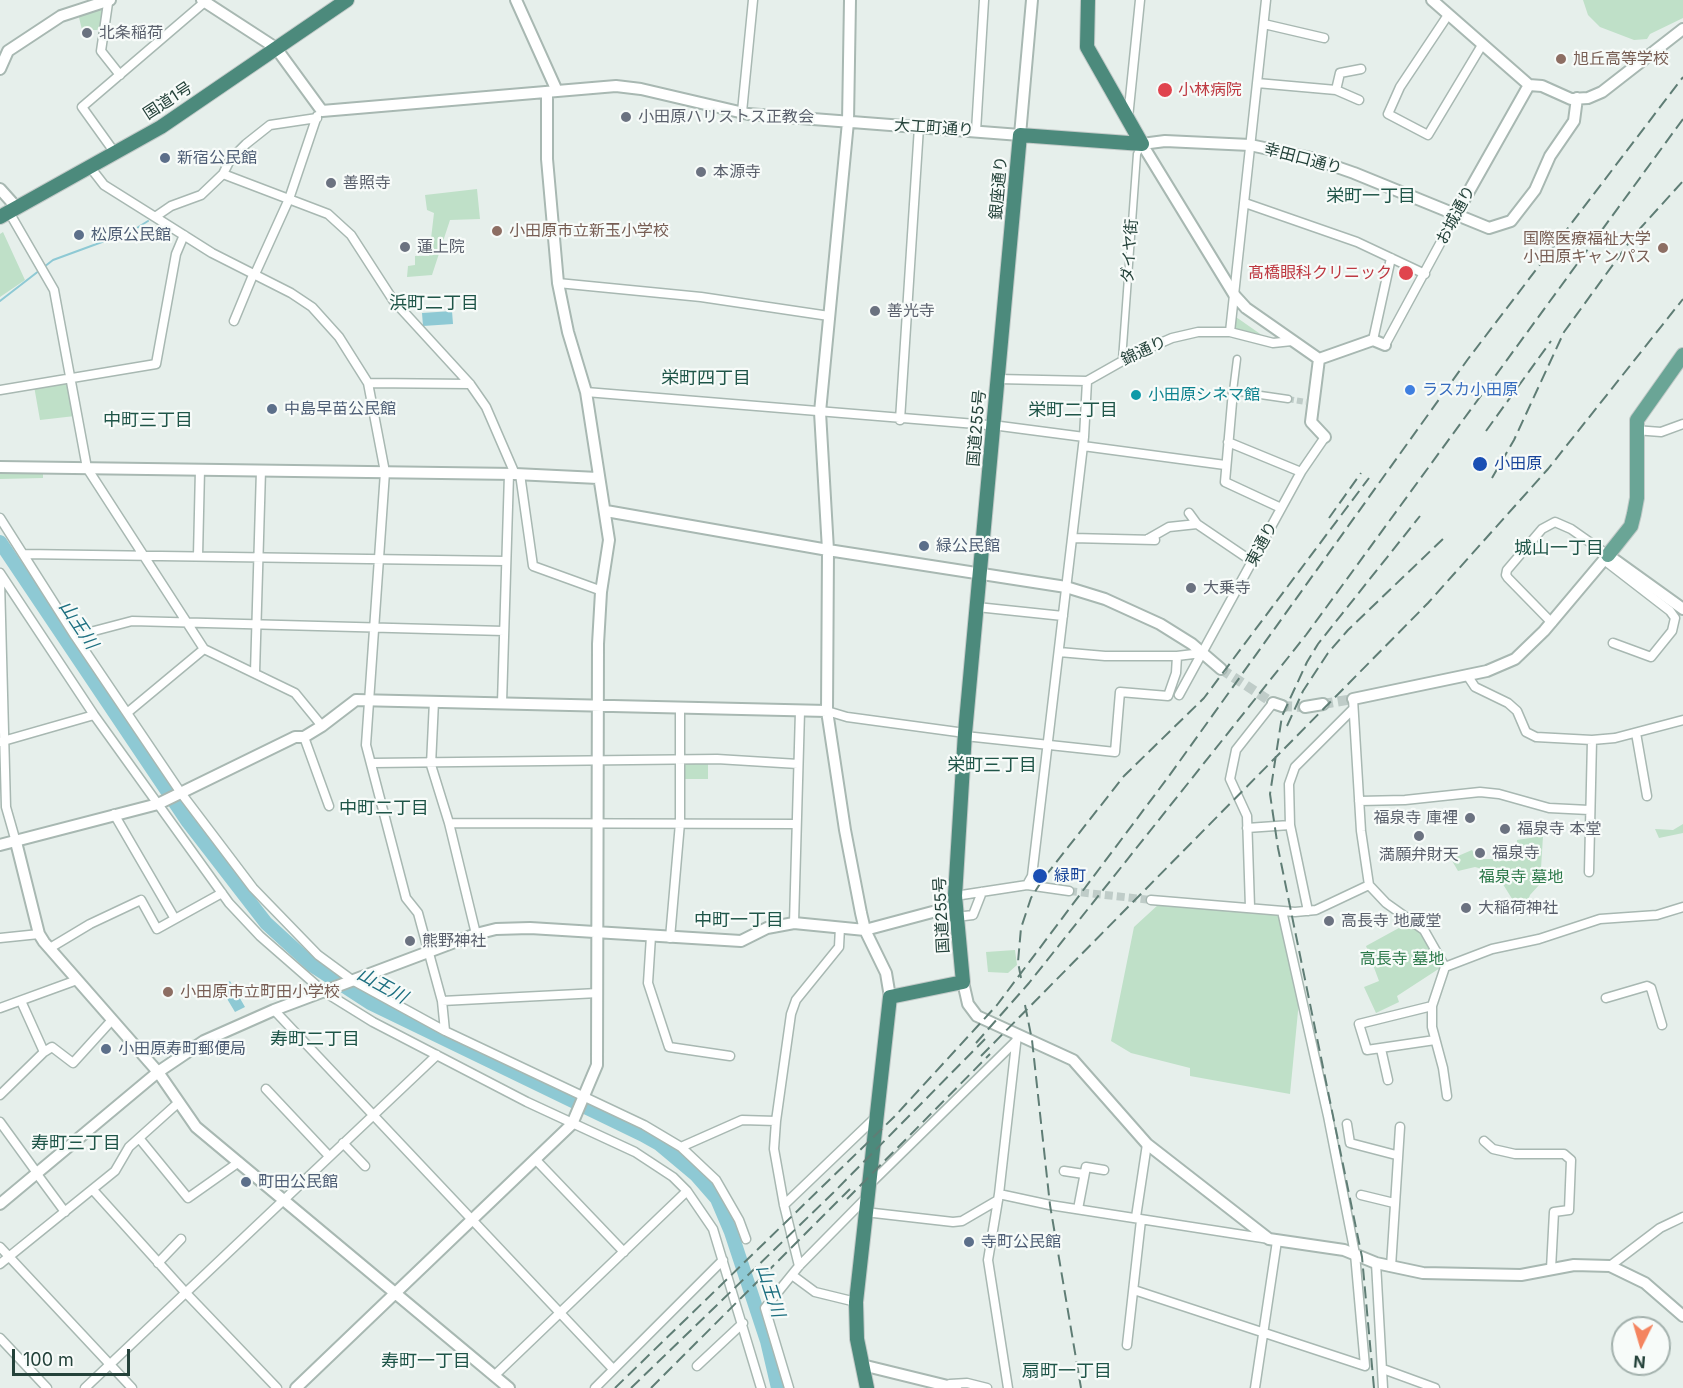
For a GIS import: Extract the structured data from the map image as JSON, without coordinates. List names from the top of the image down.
{
  "streets": {
    "highway": ["国道1号", "銀座通り", "国道255号"],
    "street": [
      "大工町通り",
      "幸田口通り",
      "お城通り",
      "ダイヤ街",
      "錦通り",
      "東通り"
    ]
  },
  "crossings": [
    ["大工町通り", "銀座通り"],
    ["幸田口通り", "お城通り"],
    ["幸田口通り", "ダイヤ街"],
    ["銀座通り", "国道255号"],
    ["ダイヤ街", "錦通り"]
  ],
  "districts": [
    "栄町一丁目",
    "浜町二丁目",
    "栄町四丁目",
    "栄町二丁目",
    "中町三丁目",
    "城山一丁目",
    "栄町三丁目",
    "中町二丁目",
    "中町一丁目",
    "寿町二丁目",
    "寿町三丁目",
    "寿町一丁目",
    "扇町一丁目"
  ],
  "water": ["山王川"],
  "parks": ["福泉寺 墓地", "高長寺 墓地"],
  "places": [
    "北条稲荷",
    "旭丘高等学校",
    "小林病院",
    "小田原ハリストス正教会",
    "新宿公民館",
    "本源寺",
    "善照寺",
    "小田原市立新玉小学校",
    "松原公民館",
    "蓮上院",
    "国際医療福祉大学 小田原キャンパス",
    "髙橋眼科クリニック",
    "善光寺",
    "ラスカ小田原",
    "小田原シネマ館",
    "中島早苗公民館",
    "小田原",
    "緑公民館",
    "大乗寺",
    "福泉寺 庫裡",
    "福泉寺 本堂",
    "満願弁財天",
    "福泉寺",
    "緑町",
    "大稲荷神社",
    "高長寺 地蔵堂",
    "熊野神社",
    "小田原市立町田小学校",
    "小田原寿町郵便局",
    "町田公民館",
    "寺町公民館"
  ],
  "scale_bar": "100 m",
  "north": "bottom"
}
